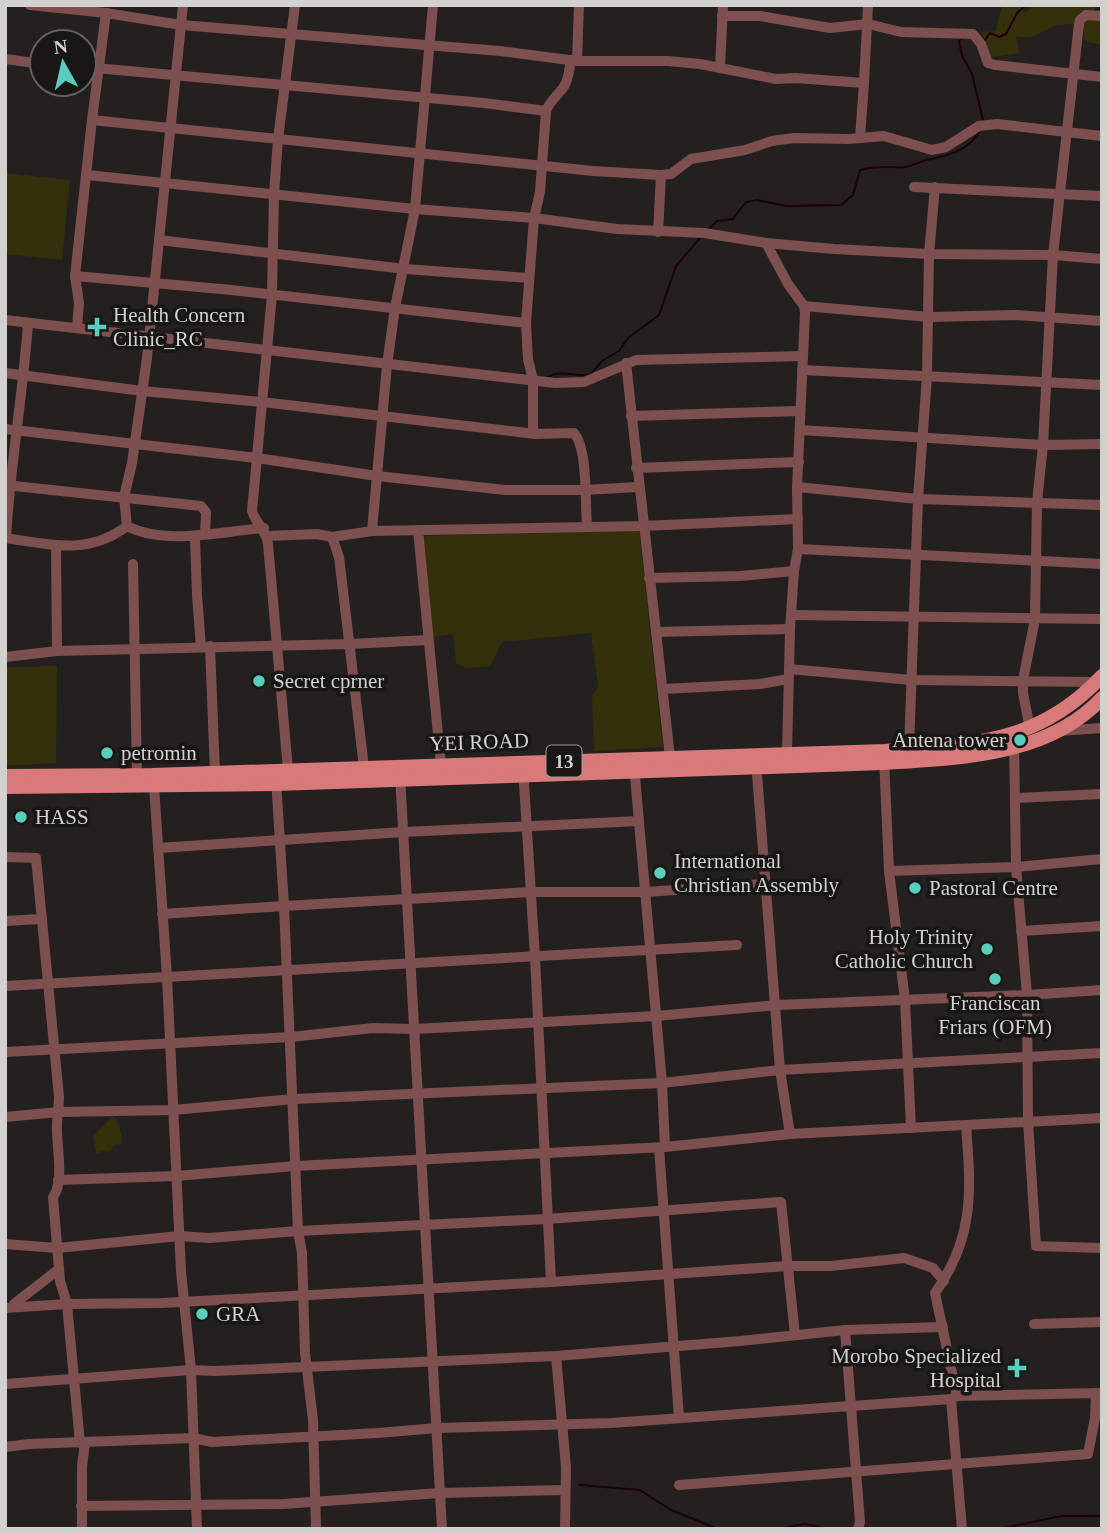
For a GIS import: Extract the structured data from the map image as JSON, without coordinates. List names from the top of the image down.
{
  "streets": {
    "main road": ["YEI ROAD", "13"]
  },
  "places": {
    "health": ["Health Concern Clinic_RC", "Morobo Specialized Hospital"],
    "other": [
      "Secret cprner",
      "Antena tower",
      "petromin",
      "HASS",
      "International Christian Assembly",
      "Pastoral Centre",
      "Holy Trinity Catholic Church",
      "Franciscan Friars (OFM)",
      "GRA"
    ]
  },
  "north": "top"
}
